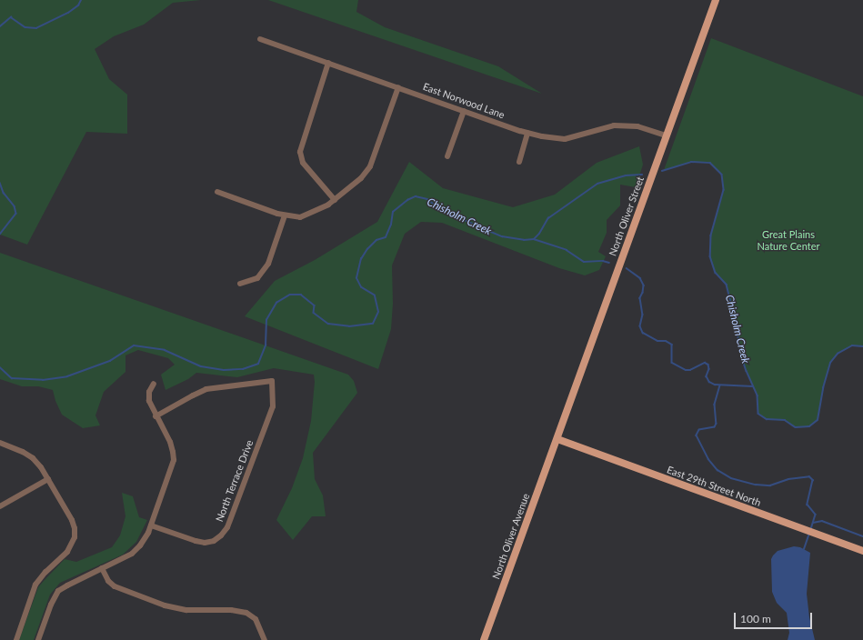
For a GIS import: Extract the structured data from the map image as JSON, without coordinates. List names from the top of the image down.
{
  "streets": {
    "main road": ["North Oliver Street", "East 29th Street North", "North Oliver Avenue"],
    "street": ["East Norwood Lane", "North Terrace Drive"]
  },
  "crossings": [
    ["East Norwood Lane", "North Oliver Street"],
    ["North Oliver Street", "East 29th Street North"],
    ["North Oliver Street", "North Oliver Avenue"],
    ["East 29th Street North", "North Oliver Avenue"]
  ],
  "water": ["Chisholm Creek"],
  "parks": ["Great Plains Nature Center"],
  "scale_bar": "100 m"
}
